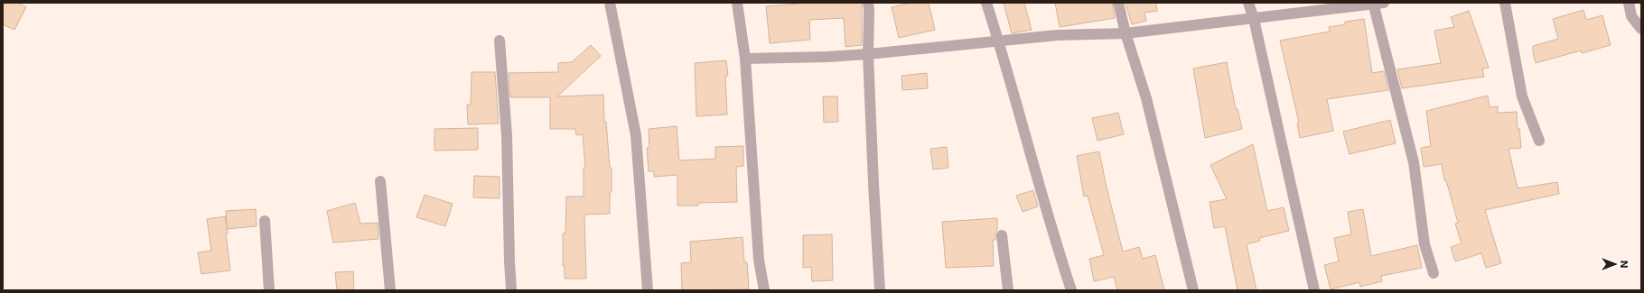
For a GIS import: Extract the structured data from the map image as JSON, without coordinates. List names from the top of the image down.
{
  "north": "right"
}
